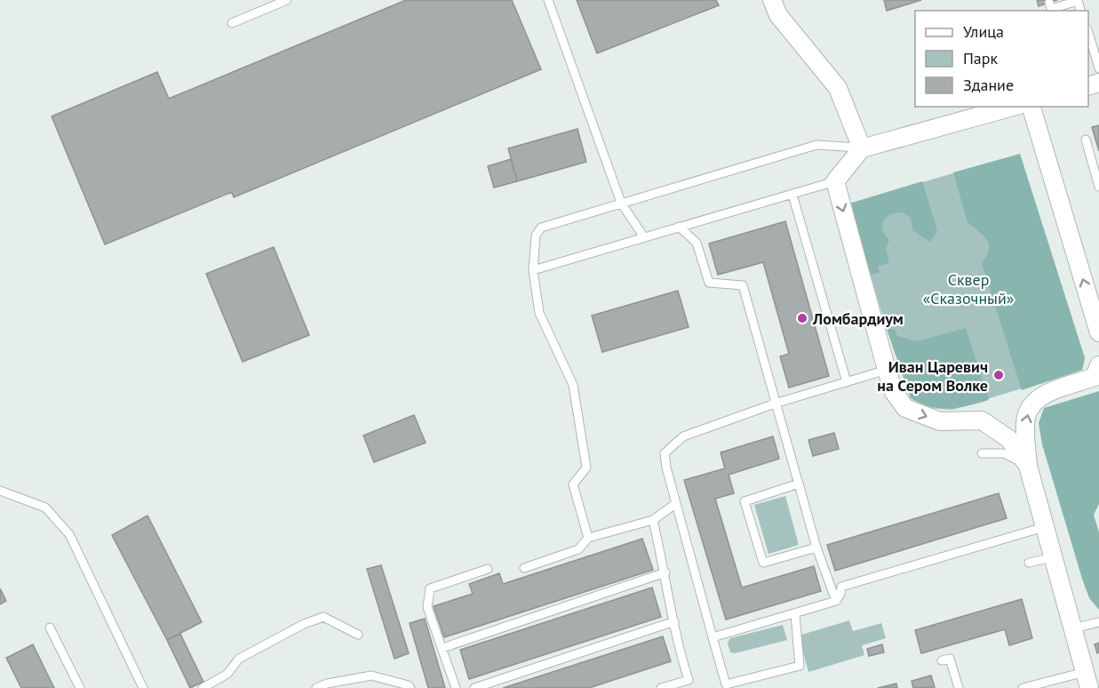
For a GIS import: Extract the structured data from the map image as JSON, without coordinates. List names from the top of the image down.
{
  "parks": ["Сквер «Сказочный»"],
  "places": ["Ломбардиум", "Иван Царевич на Сером Волке"],
  "legend": ["Улица", "Парк", "Здание"]
}
